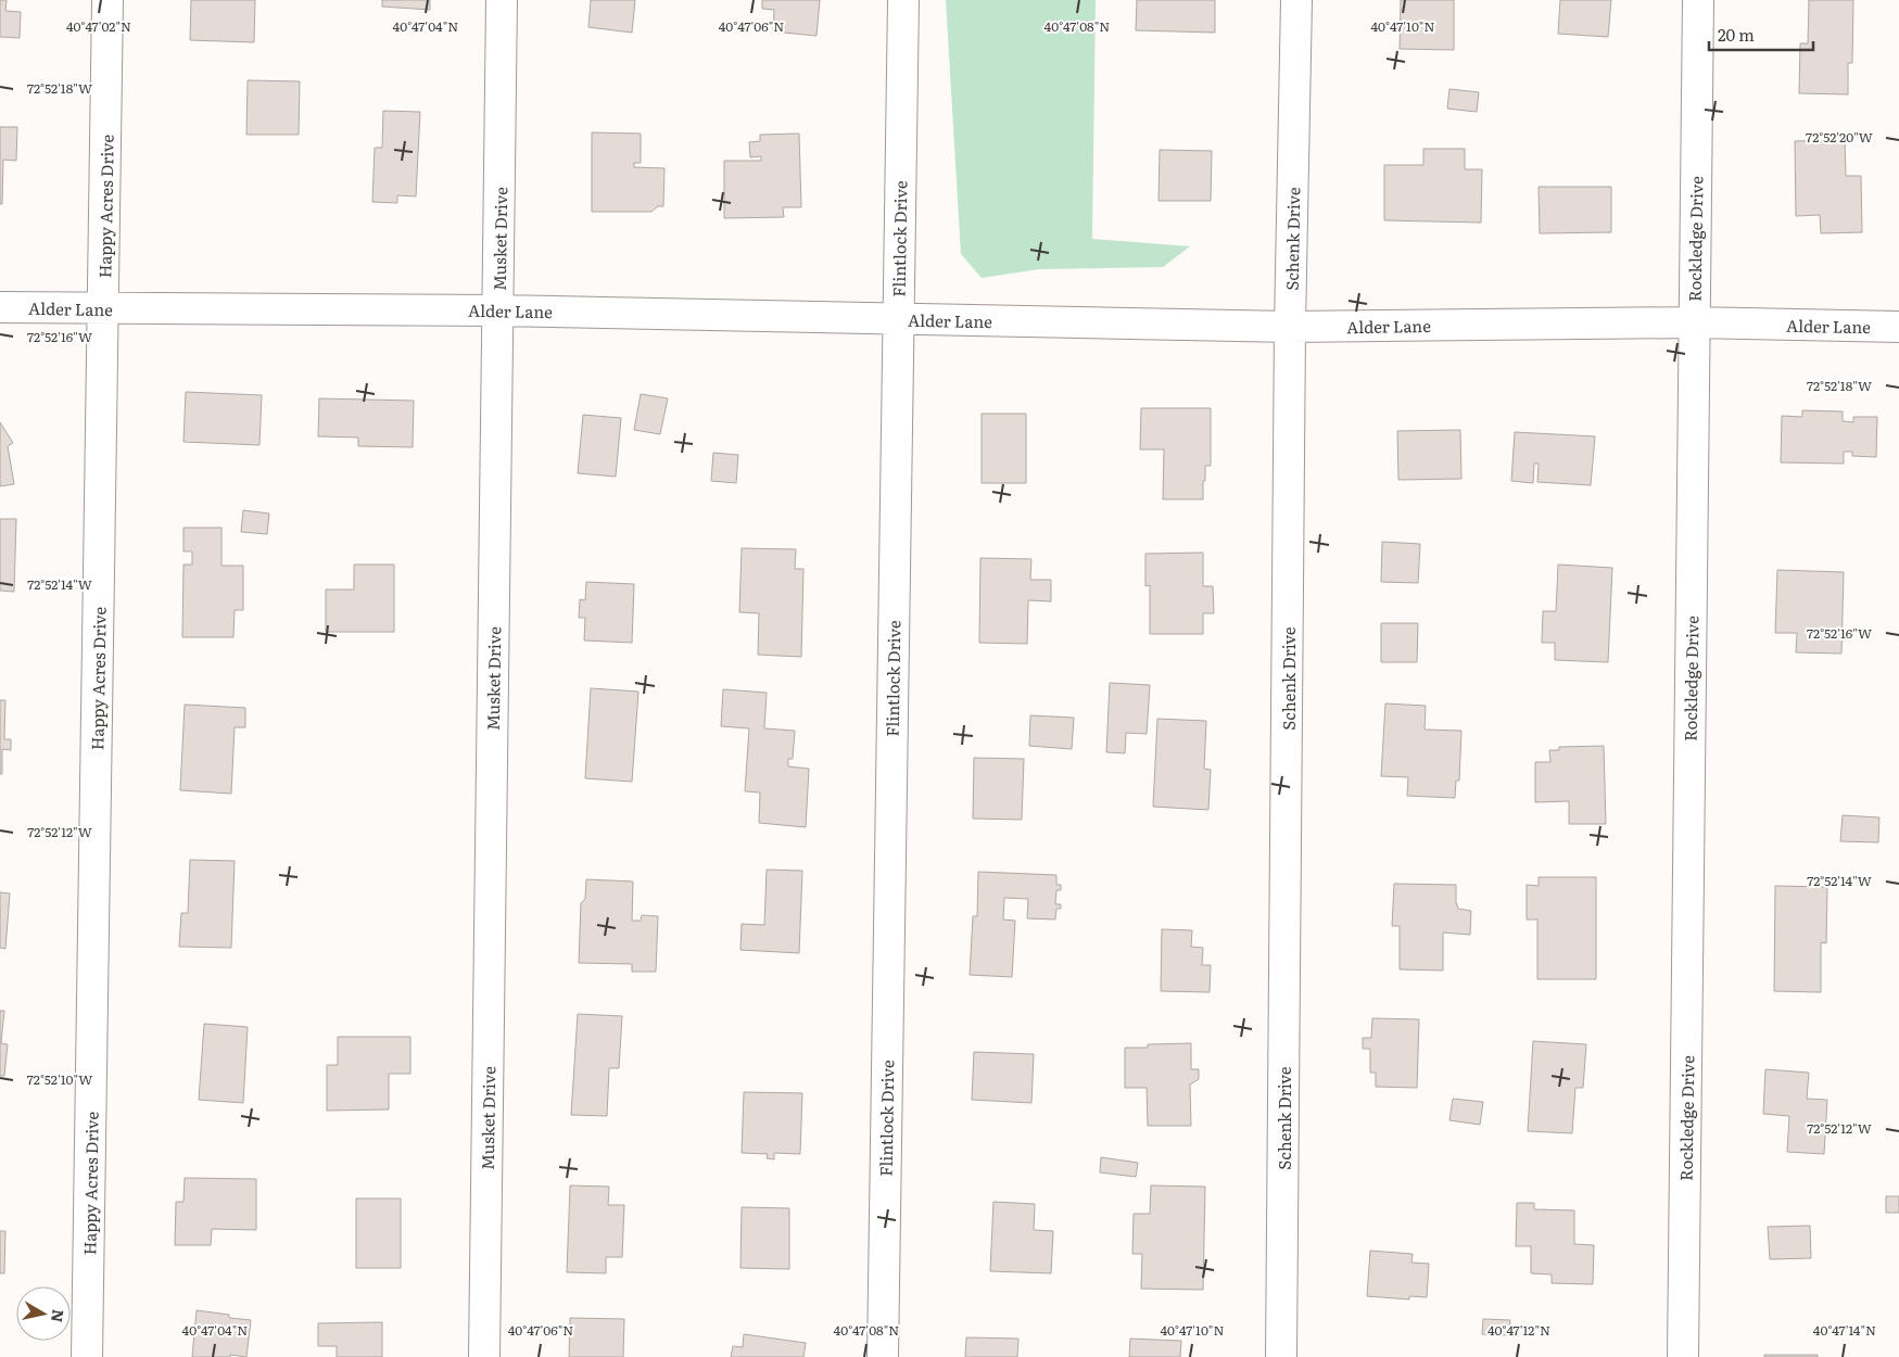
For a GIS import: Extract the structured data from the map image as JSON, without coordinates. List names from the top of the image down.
{
  "streets": {
    "street": [
      "Happy Acres Drive",
      "Musket Drive",
      "Flintlock Drive",
      "Schenk Drive",
      "Rockledge Drive",
      "Alder Lane"
    ]
  },
  "crossings": [
    ["Happy Acres Drive", "Alder Lane"],
    ["Musket Drive", "Alder Lane"],
    ["Flintlock Drive", "Alder Lane"],
    ["Schenk Drive", "Alder Lane"],
    ["Rockledge Drive", "Alder Lane"]
  ],
  "scale_bar": "20 m",
  "north": "right",
  "coordinates": [
    "40°47'02\"N",
    "40°47'04\"N",
    "40°47'06\"N",
    "40°47'08\"N",
    "40°47'10\"N",
    "72°52'18\"W",
    "72°52'20\"W",
    "72°52'16\"W",
    "72°52'14\"W",
    "72°52'12\"W",
    "72°52'10\"W",
    "40°47'12\"N",
    "40°47'14\"N"
  ]
}
